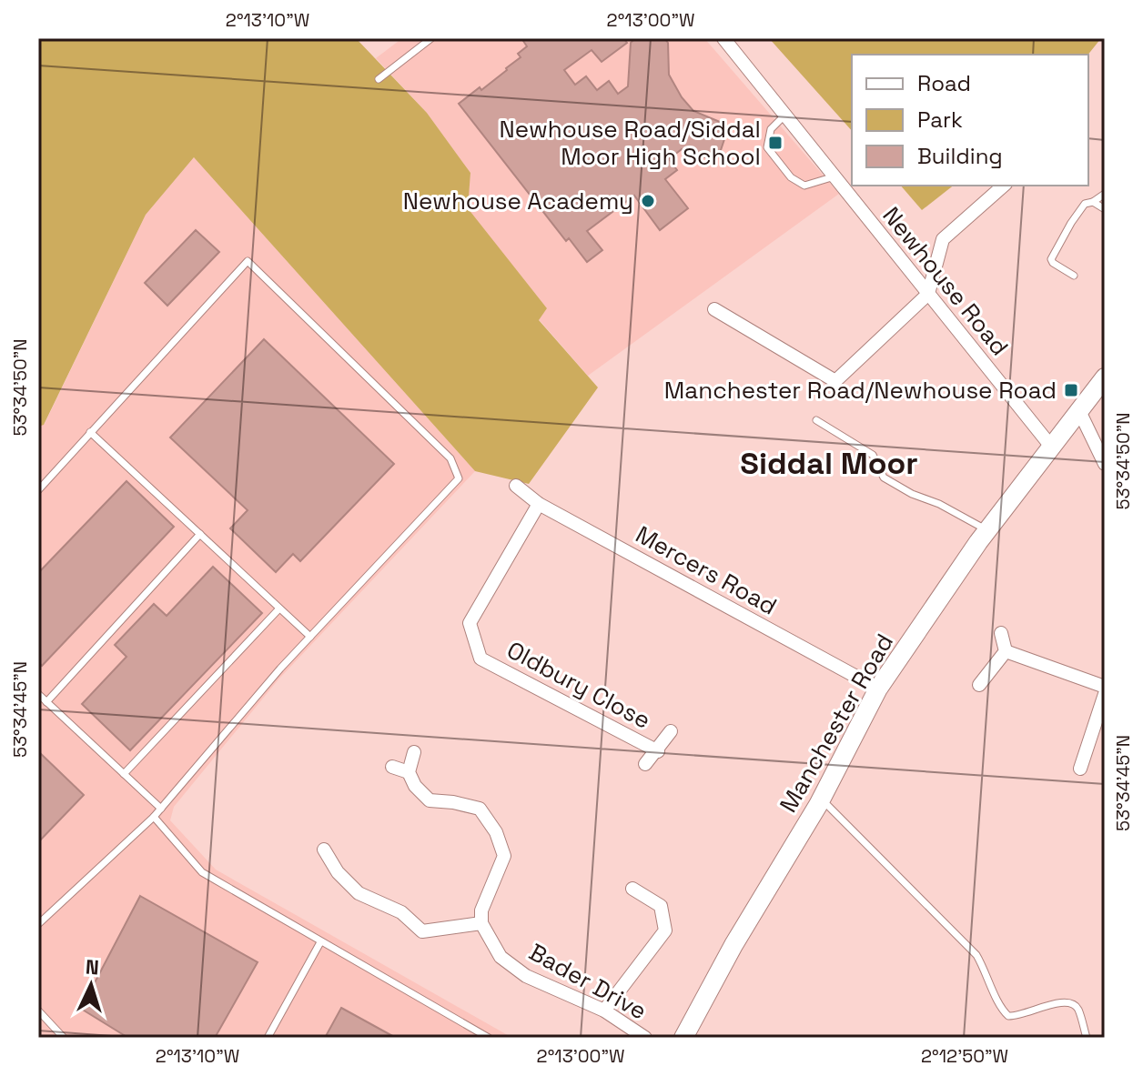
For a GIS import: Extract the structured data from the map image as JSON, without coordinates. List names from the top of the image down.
{
  "streets": {
    "main road": ["Manchester Road"],
    "street": [
      "Newhouse Road",
      "Mercers Road",
      "Oldbury Close",
      "Bader Drive"
    ]
  },
  "crossings": [
    ["Newhouse Road", "Manchester Road"],
    ["Mercers Road", "Oldbury Close"],
    ["Mercers Road", "Manchester Road"]
  ],
  "districts": ["Siddal Moor"],
  "places": {
    "transit": ["Newhouse Road/Siddal Moor High School", "Manchester Road/Newhouse Road"],
    "other": ["Newhouse Academy"]
  },
  "legend": ["Road", "Park", "Building"],
  "north": "top",
  "coordinates": [
    "2°13'10\"W",
    "2°13'00\"W",
    "53°34'50\"N",
    "53°34'45\"N",
    "2°12'50\"W"
  ]
}
